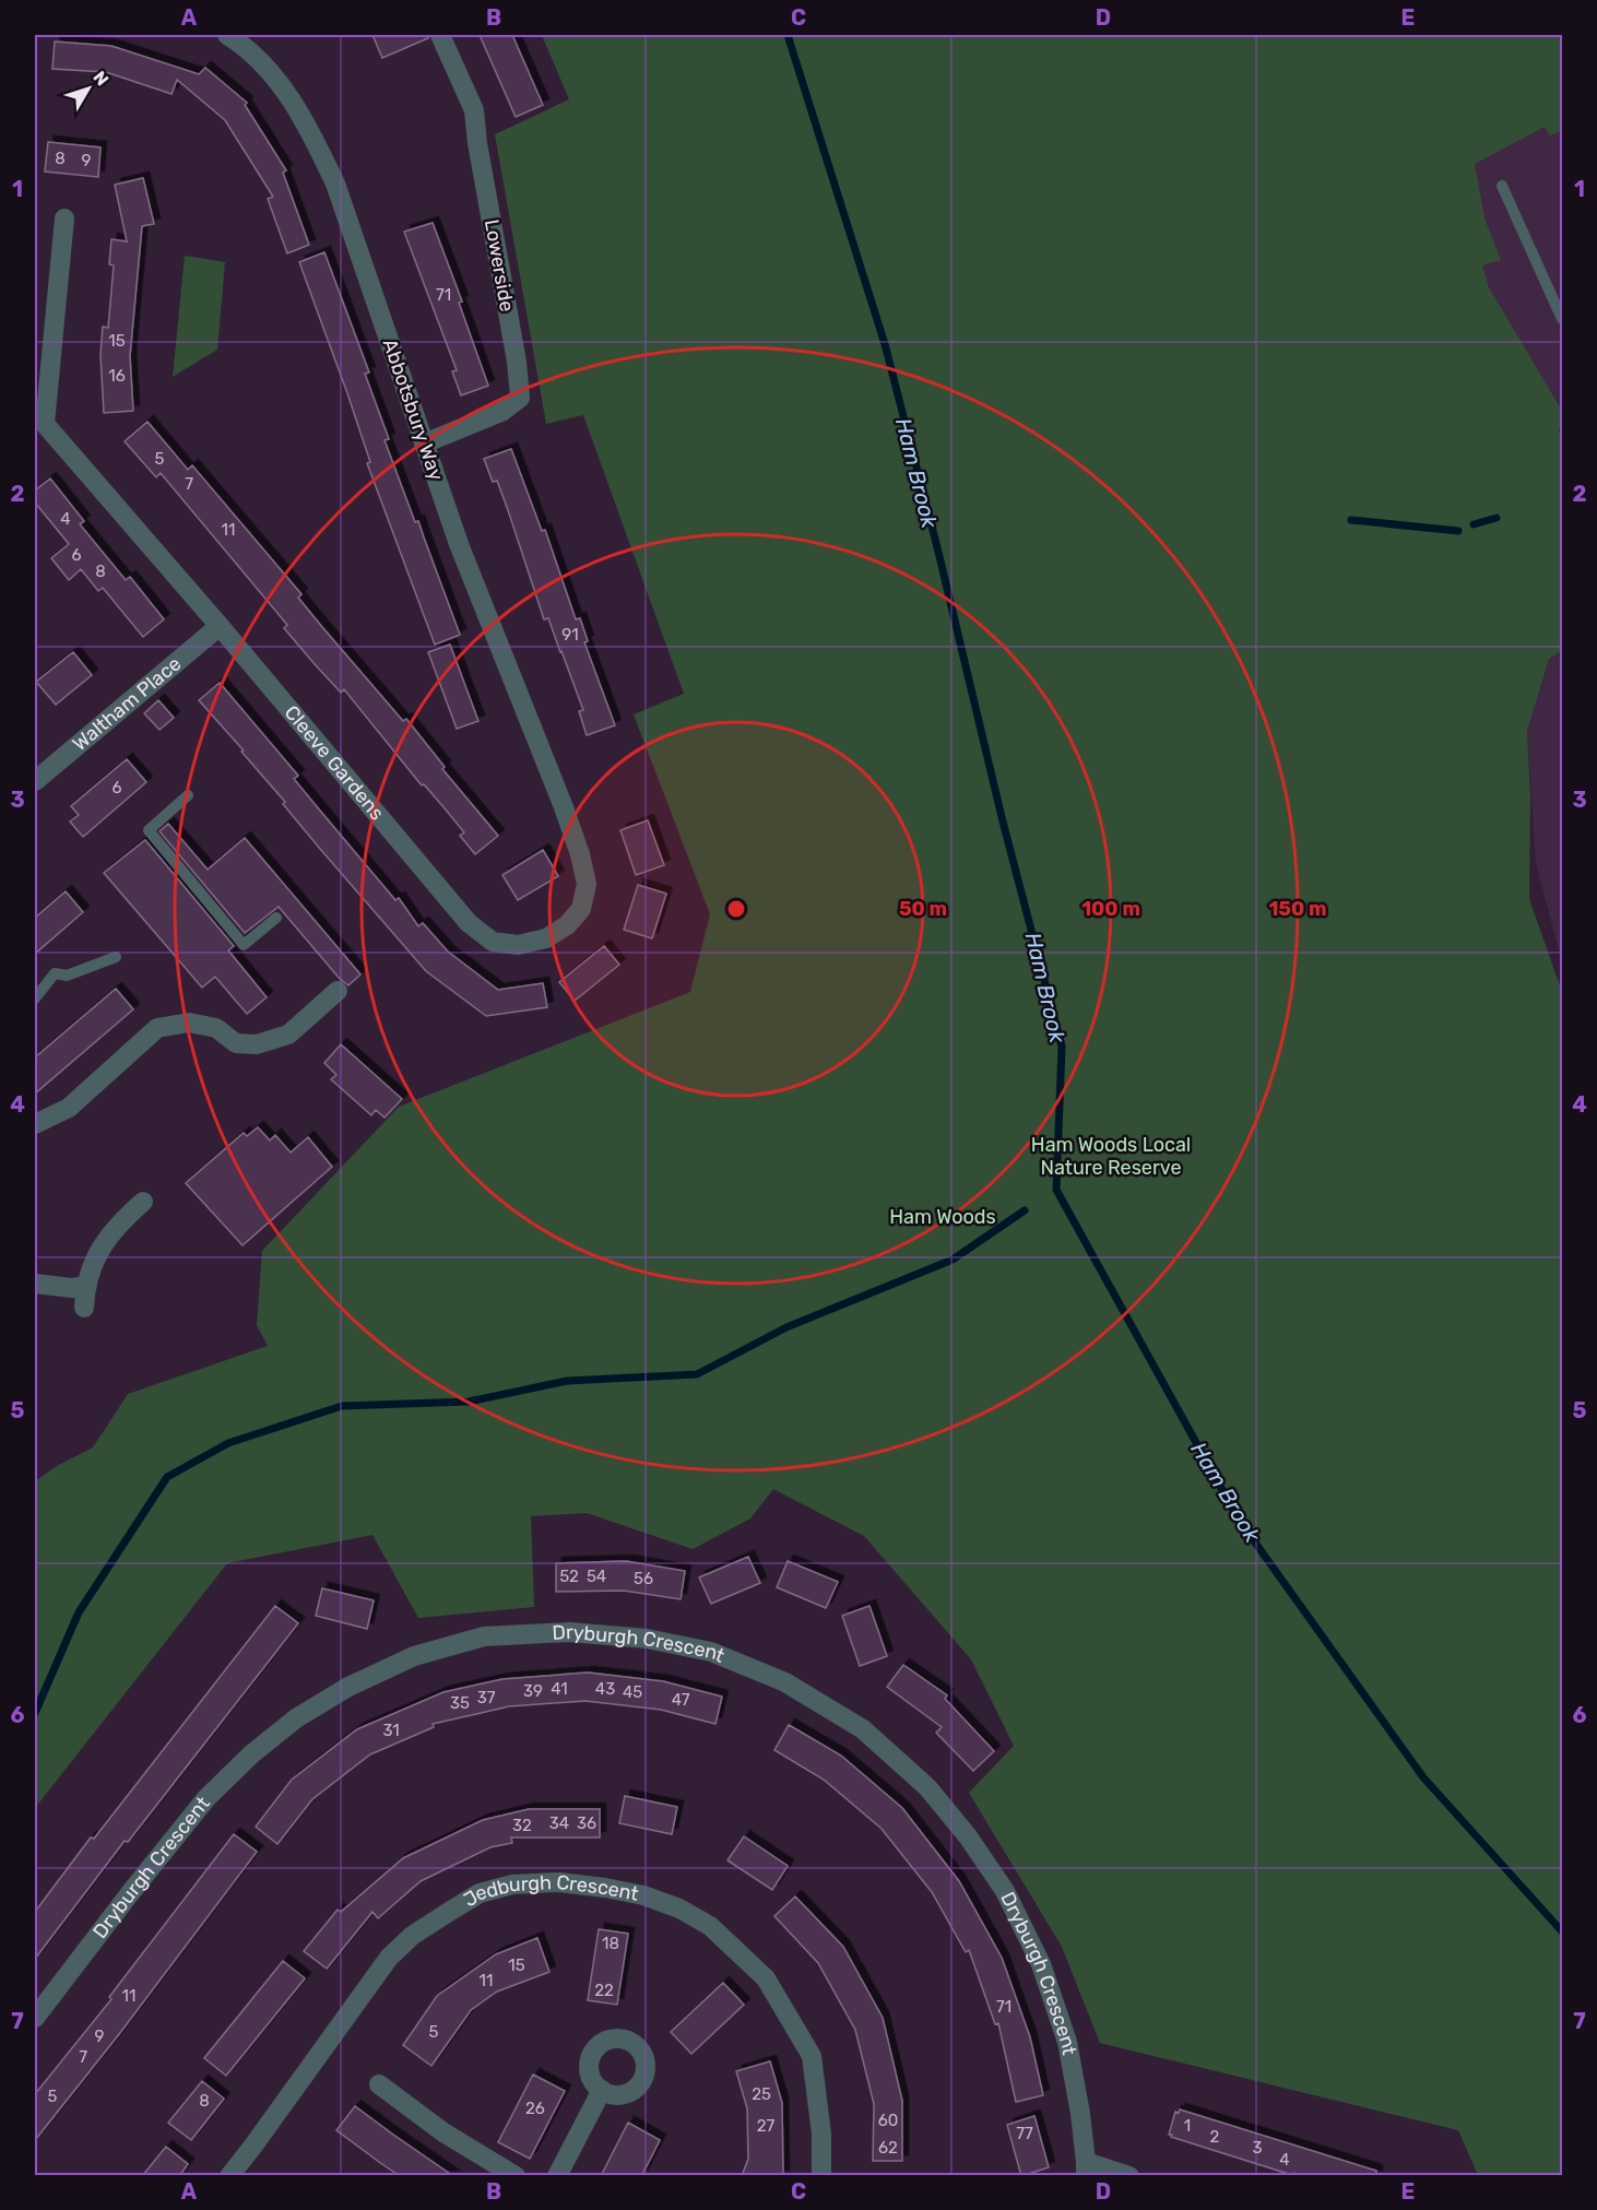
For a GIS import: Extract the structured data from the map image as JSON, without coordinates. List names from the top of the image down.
{
  "streets": {
    "street": [
      "Lowerside",
      "Abbotsbury Way",
      "Waltham Place",
      "Cleeve Gardens",
      "Dryburgh Crescent",
      "Jedburgh Crescent"
    ]
  },
  "crossings": [
    ["Lowerside", "Abbotsbury Way"],
    ["Abbotsbury Way", "Cleeve Gardens"],
    ["Waltham Place", "Cleeve Gardens"]
  ],
  "water": ["Ham Brook"],
  "parks": ["Ham Woods Local Nature Reserve", "Ham Woods"],
  "house_numbers": [
    "8",
    "9",
    "71",
    "15",
    "16",
    "5",
    "7",
    "4",
    "11",
    "6",
    "8",
    "91",
    "6",
    "52",
    "54",
    "56",
    "41",
    "43",
    "39",
    "45",
    "37",
    "47",
    "35",
    "31",
    "34",
    "36",
    "32",
    "18",
    "15",
    "11",
    "22",
    "11",
    "71",
    "5",
    "9",
    "7",
    "25",
    "5",
    "8",
    "26",
    "60",
    "27",
    "1",
    "77",
    "2",
    "62",
    "3",
    "4"
  ],
  "north": "top right",
  "grid": {
    "columns": [
      "A",
      "B",
      "C",
      "D",
      "E"
    ],
    "rows": [
      "1",
      "2",
      "3",
      "4",
      "5",
      "6",
      "7"
    ]
  },
  "rings": ["50 m", "100 m", "150 m"]
}
